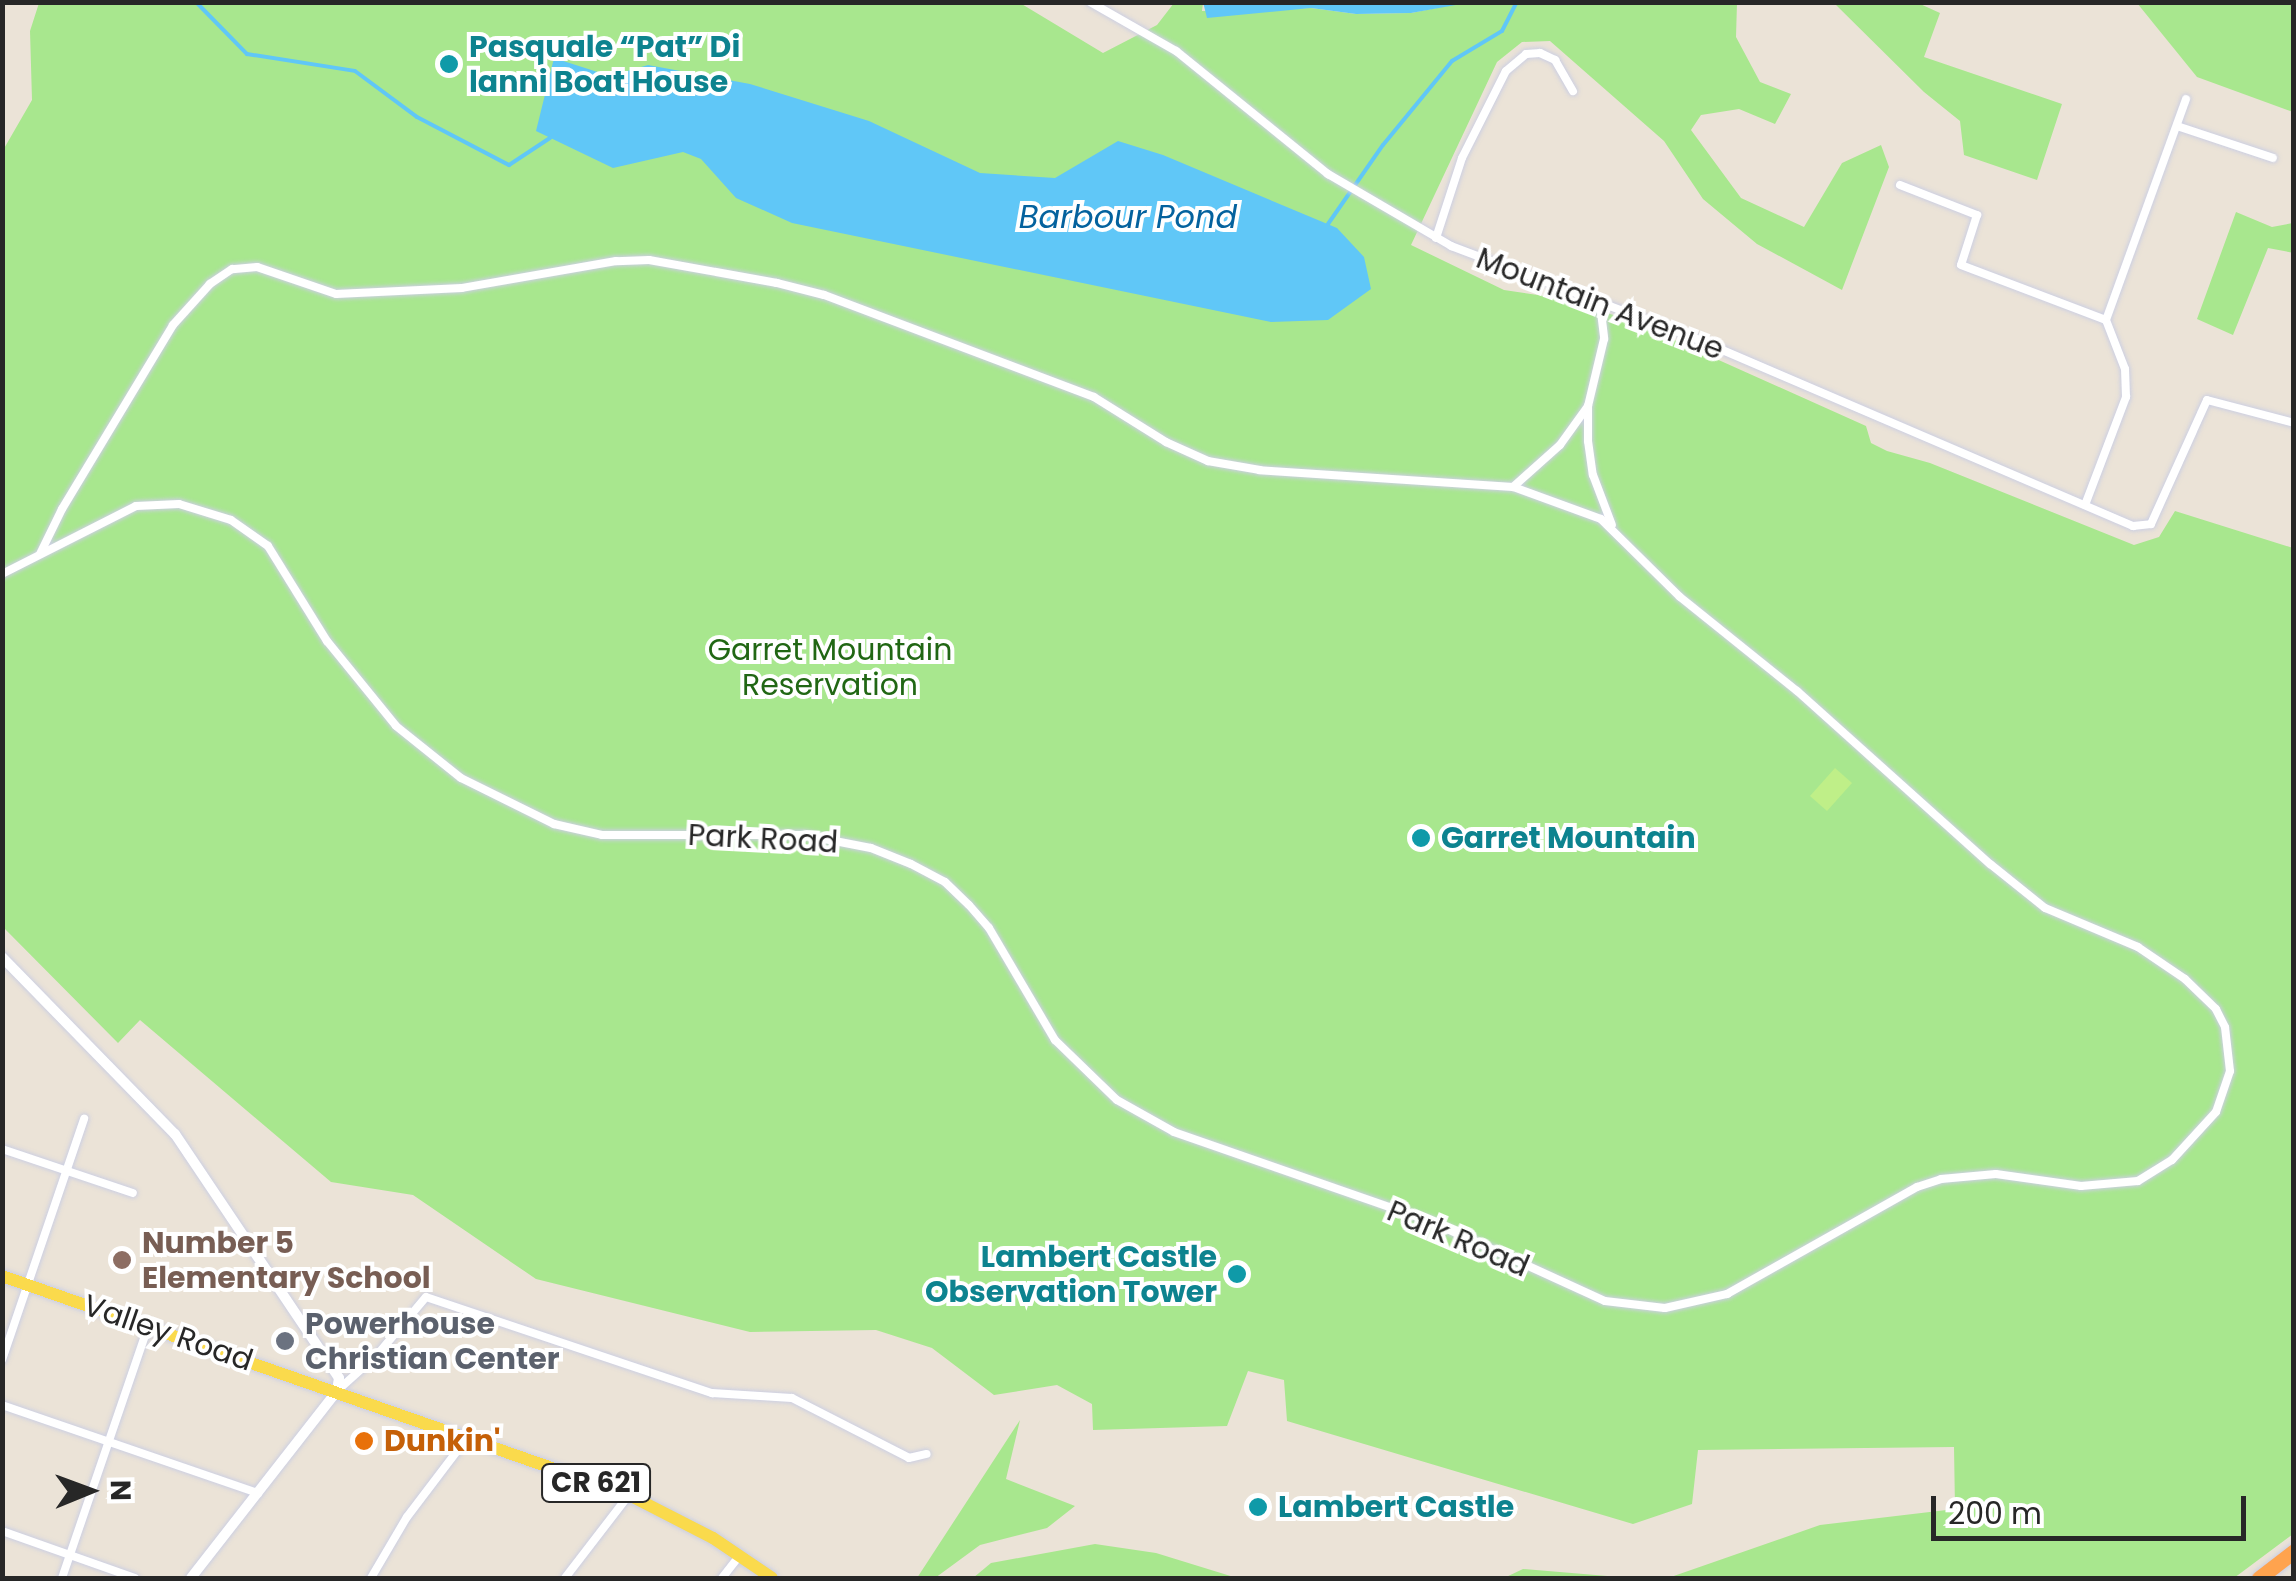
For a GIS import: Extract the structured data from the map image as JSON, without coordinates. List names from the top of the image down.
{
  "streets": {
    "main road": ["Valley Road", "CR 621"],
    "street": ["Mountain Avenue", "Park Road"]
  },
  "crossings": [
    ["Mountain Avenue", "Park Road"]
  ],
  "water": ["Barbour Pond"],
  "parks": ["Garret Mountain Reservation"],
  "places": [
    "Pasquale “Pat” Di lanni Boat House",
    "Garret Mountain",
    "Number 5 Elementary School",
    "Lambert Castle Observation Tower",
    "Powerhouse Christian Center",
    "Dunkin'",
    "Lambert Castle"
  ],
  "scale_bar": "200 m",
  "north": "right"
}
